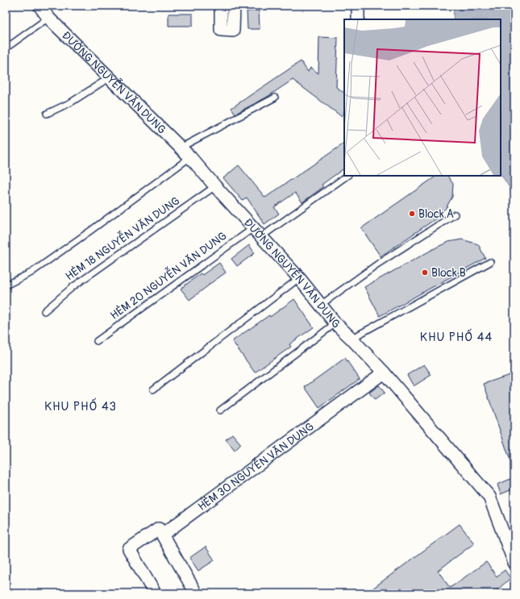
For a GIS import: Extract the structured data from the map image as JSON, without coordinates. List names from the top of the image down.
{
  "streets": {
    "street": ["ĐƯỜNG NGUYỄN VĂN DUNG", "HẺM 30 NGUYỄN VĂN DUNG"],
    "lane": ["HẺM 18 NGUYỄN VĂN DUNG", "HẺM 20 NGUYỄN VĂN DUNG"]
  },
  "crossings": [
    ["ĐƯỜNG NGUYỄN VĂN DUNG", "HẺM 18 NGUYỄN VĂN DUNG"],
    ["ĐƯỜNG NGUYỄN VĂN DUNG", "HẺM 20 NGUYỄN VĂN DUNG"],
    ["ĐƯỜNG NGUYỄN VĂN DUNG", "HẺM 30 NGUYỄN VĂN DUNG"]
  ],
  "districts": ["KHU PHỐ 44", "KHU PHỐ 43"],
  "places": ["Block A", "Block B"]
}
